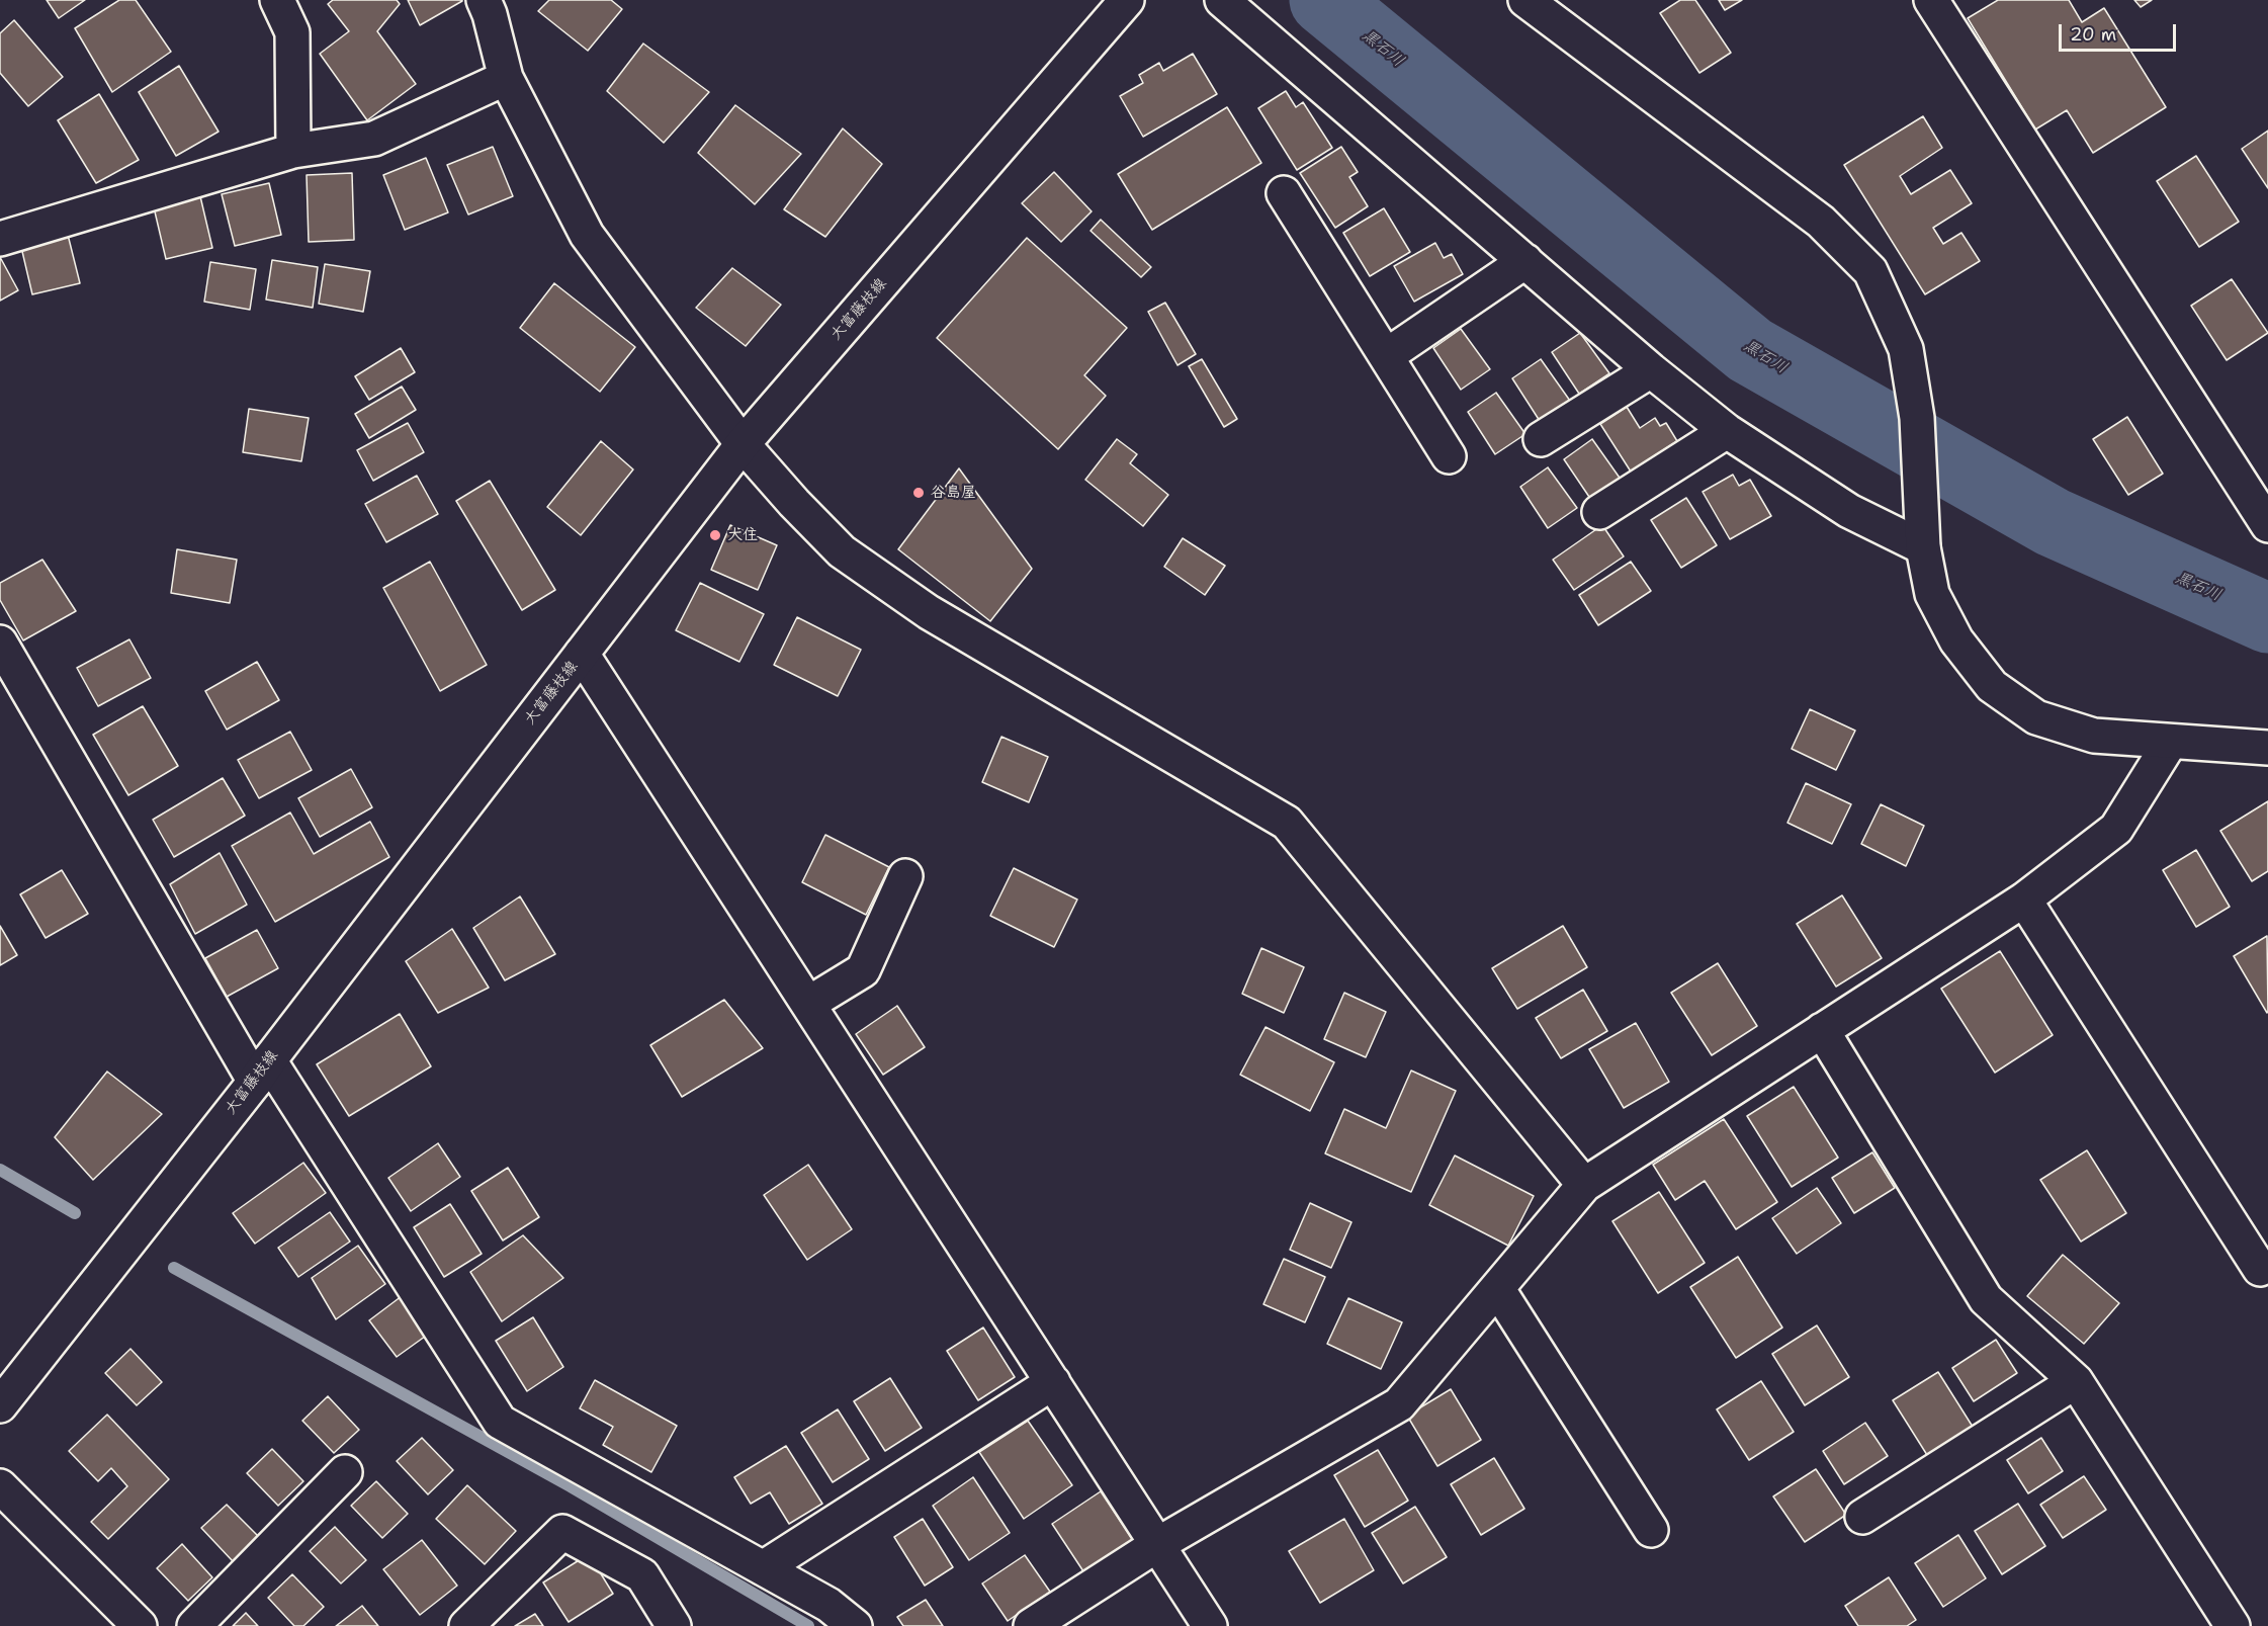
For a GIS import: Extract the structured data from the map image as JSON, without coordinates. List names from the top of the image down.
{
  "streets": {
    "street": ["大富藤枝線"]
  },
  "water": ["黒石川"],
  "places": ["谷島屋", "大住"],
  "scale_bar": "20 m"
}
